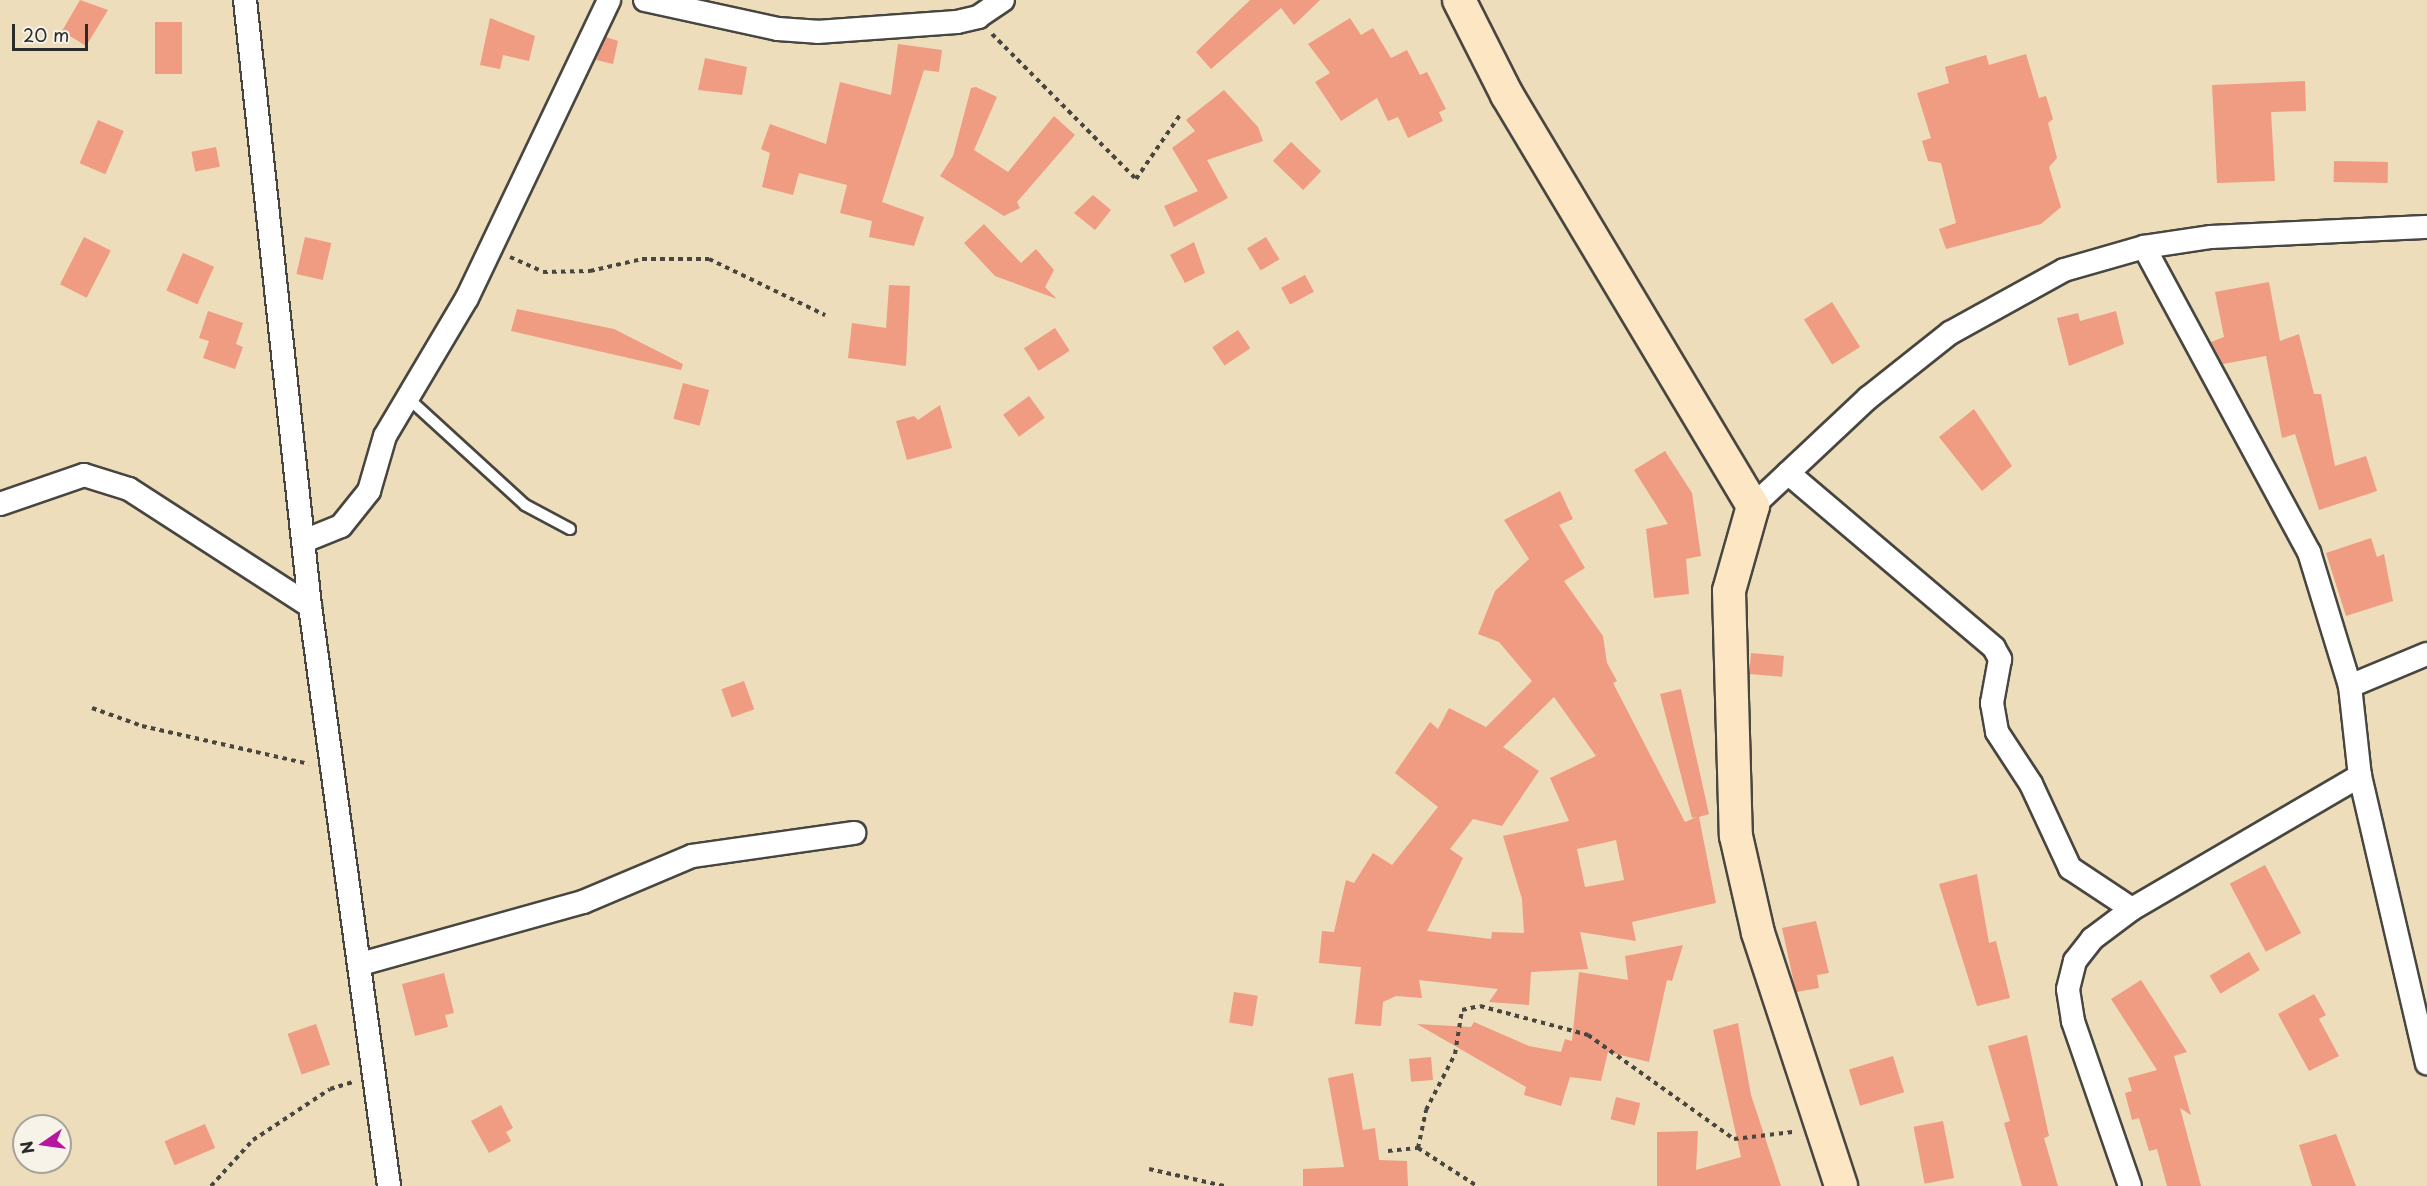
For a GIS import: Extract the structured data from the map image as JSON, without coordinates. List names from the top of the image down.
{
  "scale_bar": "20 m",
  "north": "left"
}
